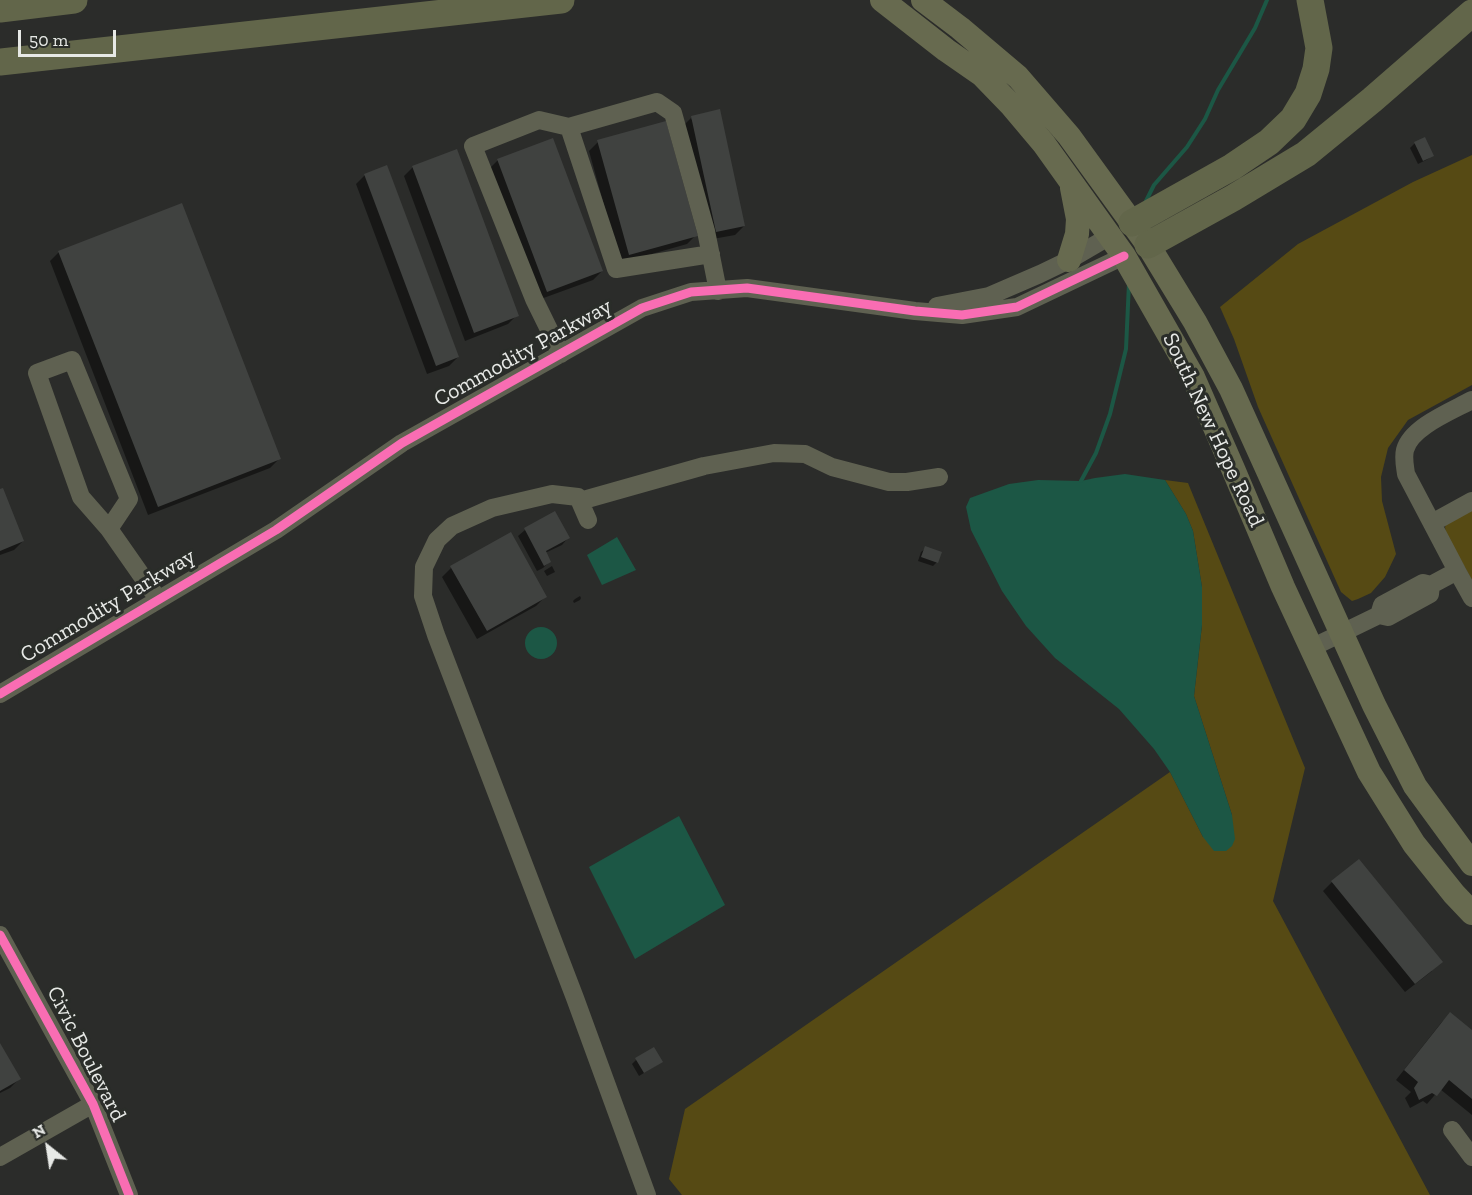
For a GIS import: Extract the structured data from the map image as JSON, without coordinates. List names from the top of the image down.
{
  "streets": {
    "main road": ["South New Hope Road"],
    "street": ["Commodity Parkway", "Civic Boulevard"]
  },
  "crossings": [
    ["Commodity Parkway", "South New Hope Road"]
  ],
  "scale_bar": "50 m",
  "north": "top left"
}
